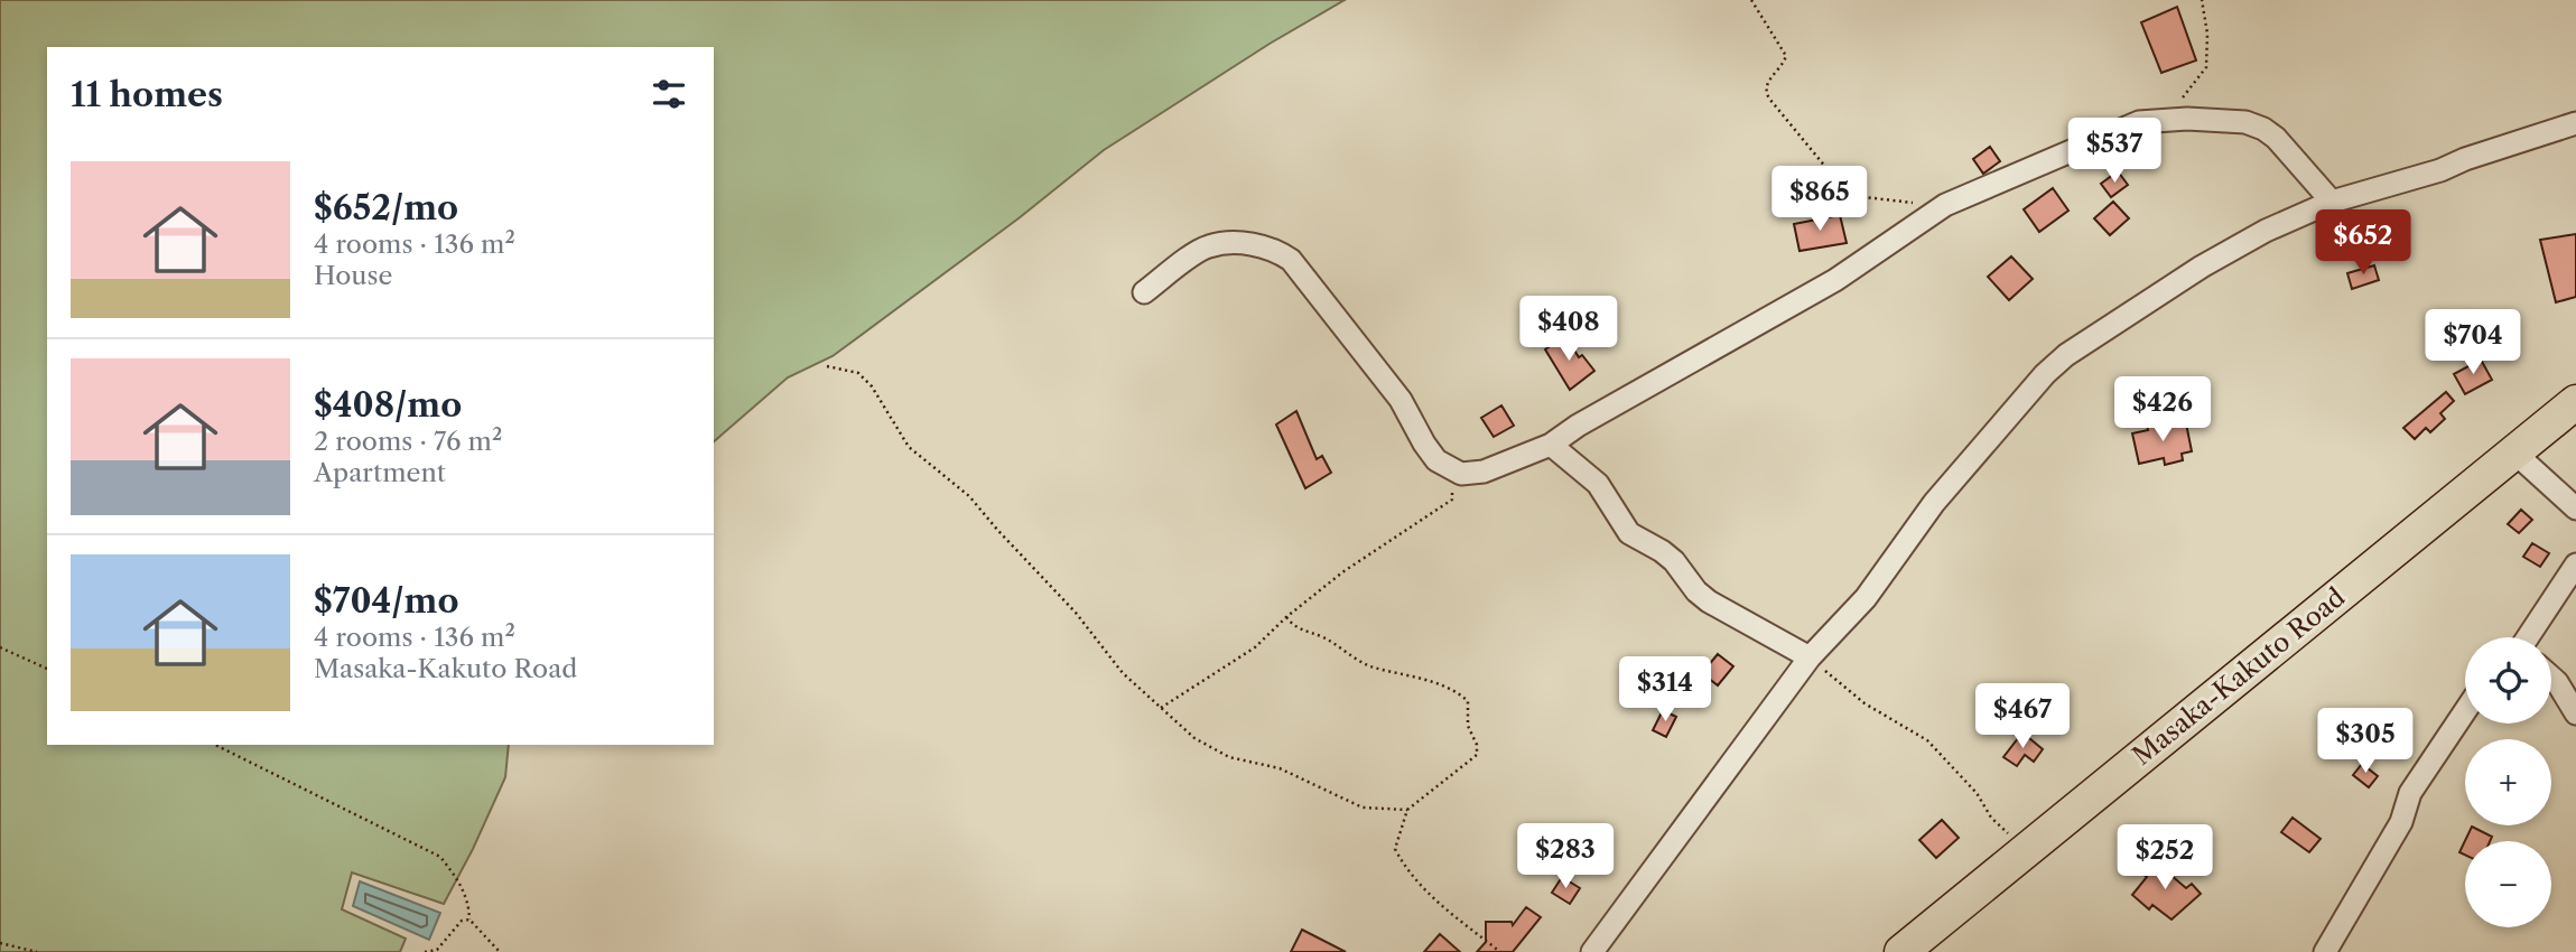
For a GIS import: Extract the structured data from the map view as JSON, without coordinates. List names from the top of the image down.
{
  "streets": {
    "highway": ["Masaka-Kakuto Road"]
  },
  "page": {
    "heading": "11 homes",
    "price": [
      "$537",
      "$865",
      "$652",
      "$408",
      "$704",
      "$426",
      "$314",
      "$467",
      "$305",
      "$283",
      "$252"
    ],
    "list": [
      {
        "name": "$652/mo",
        "note": "4 rooms · 136 m² · House"
      },
      {
        "name": "$408/mo",
        "note": "2 rooms · 76 m² · Apartment"
      },
      {
        "name": "$704/mo",
        "note": "4 rooms · 136 m² · Masaka-Kakuto Road"
      }
    ],
    "map_buttons": ["+", "−"]
  }
}
